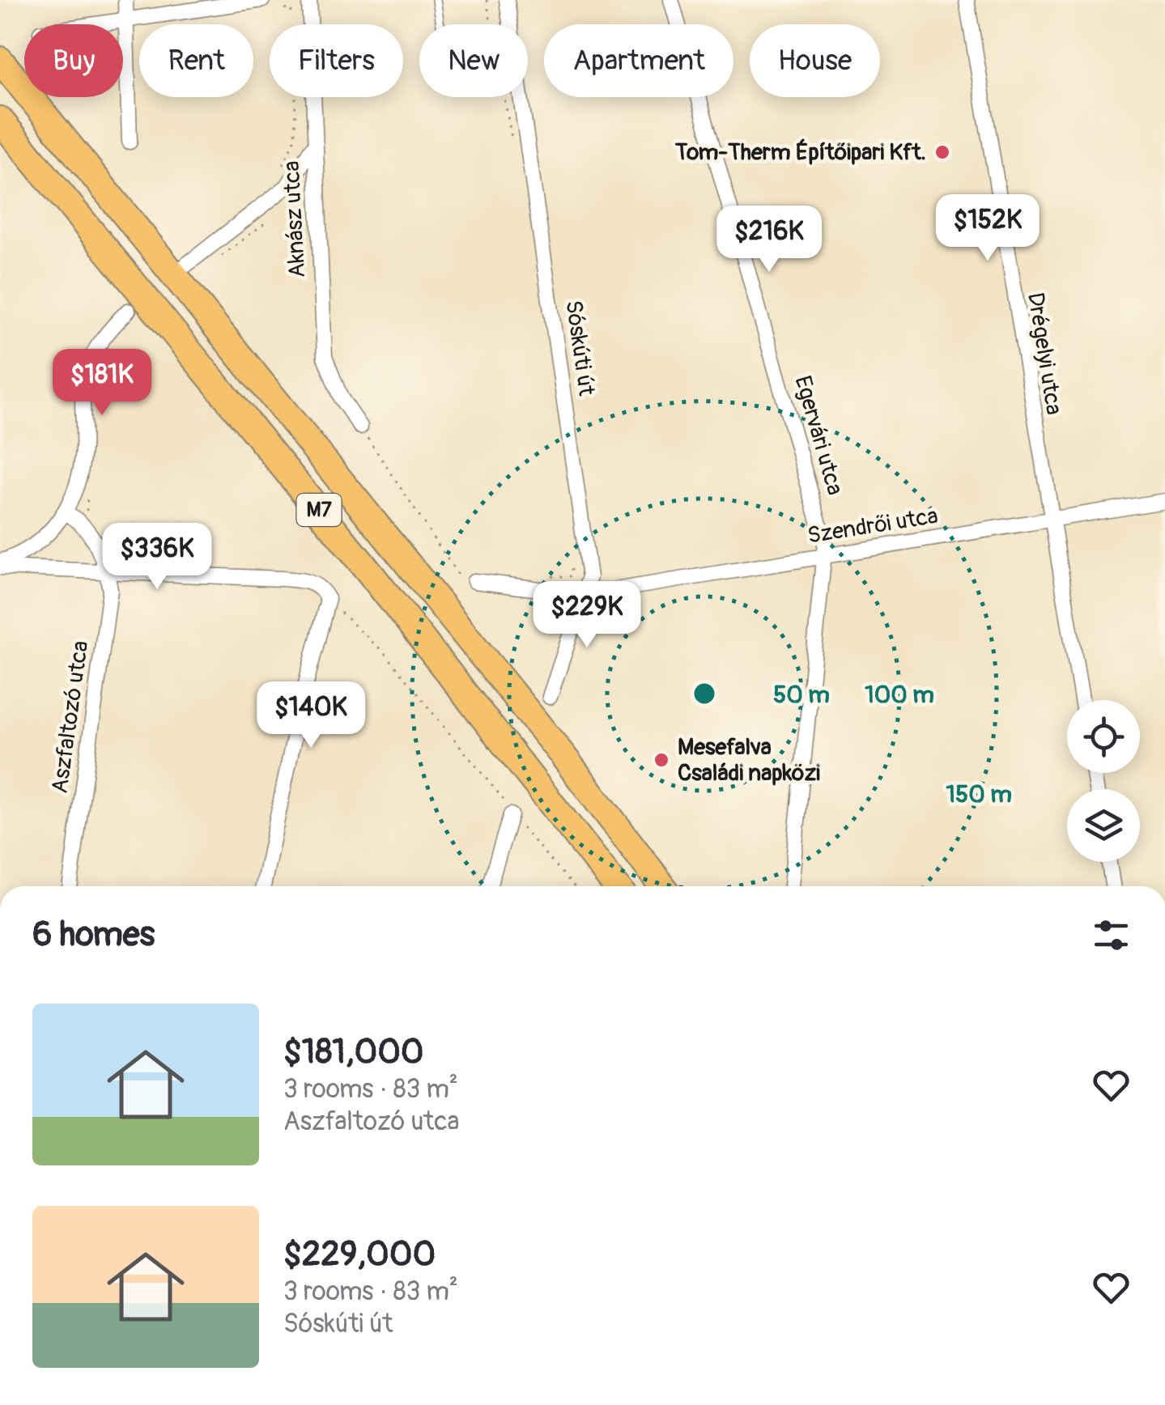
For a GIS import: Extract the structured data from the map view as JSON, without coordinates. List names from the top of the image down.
{
  "streets": {
    "highway": ["M7"],
    "street": [
      "Aknász utca",
      "Sóskúti út",
      "Drégelyi utca",
      "Egervári utca",
      "Szendrői utca",
      "Aszfaltozó utca"
    ]
  },
  "crossings": [
    ["Sóskúti út", "Szendrői utca"],
    ["Drégelyi utca", "Szendrői utca"],
    ["Egervári utca", "Szendrői utca"]
  ],
  "places": ["Tom-Therm Építőipari Kft.", "Mesefalva Családi napközi"],
  "page": {
    "chip": [
      "Buy",
      "Rent",
      "Filters",
      "New",
      "Apartment",
      "House"
    ],
    "price": [
      "$152K",
      "$216K",
      "$181K",
      "$336K",
      "$229K",
      "$140K"
    ],
    "heading": "6 homes",
    "list": [
      {
        "name": "$181,000",
        "note": "3 rooms · 83 m² · Aszfaltozó utca"
      },
      {
        "name": "$229,000",
        "note": "3 rooms · 83 m² · Sóskúti út"
      }
    ]
  },
  "rings": ["50 m", "100 m", "150 m"]
}
